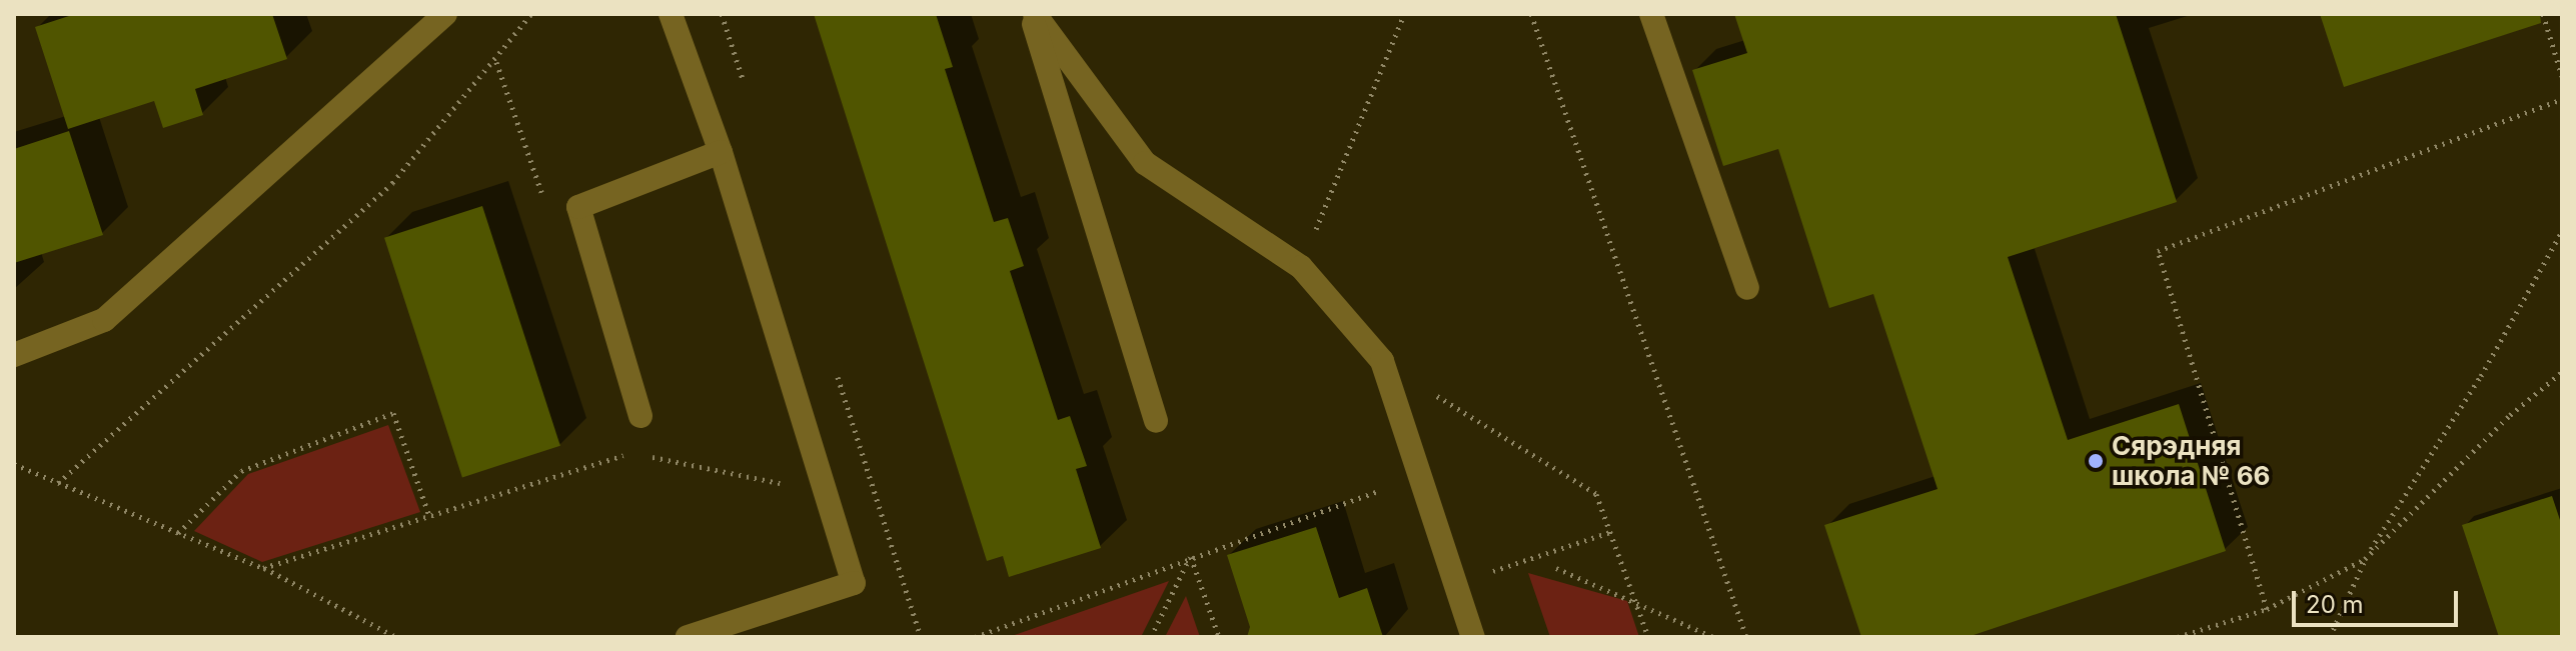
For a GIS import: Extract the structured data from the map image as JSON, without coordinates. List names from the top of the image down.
{
  "places": ["Сярэдняя школа № 66"],
  "scale_bar": "20 m"
}
